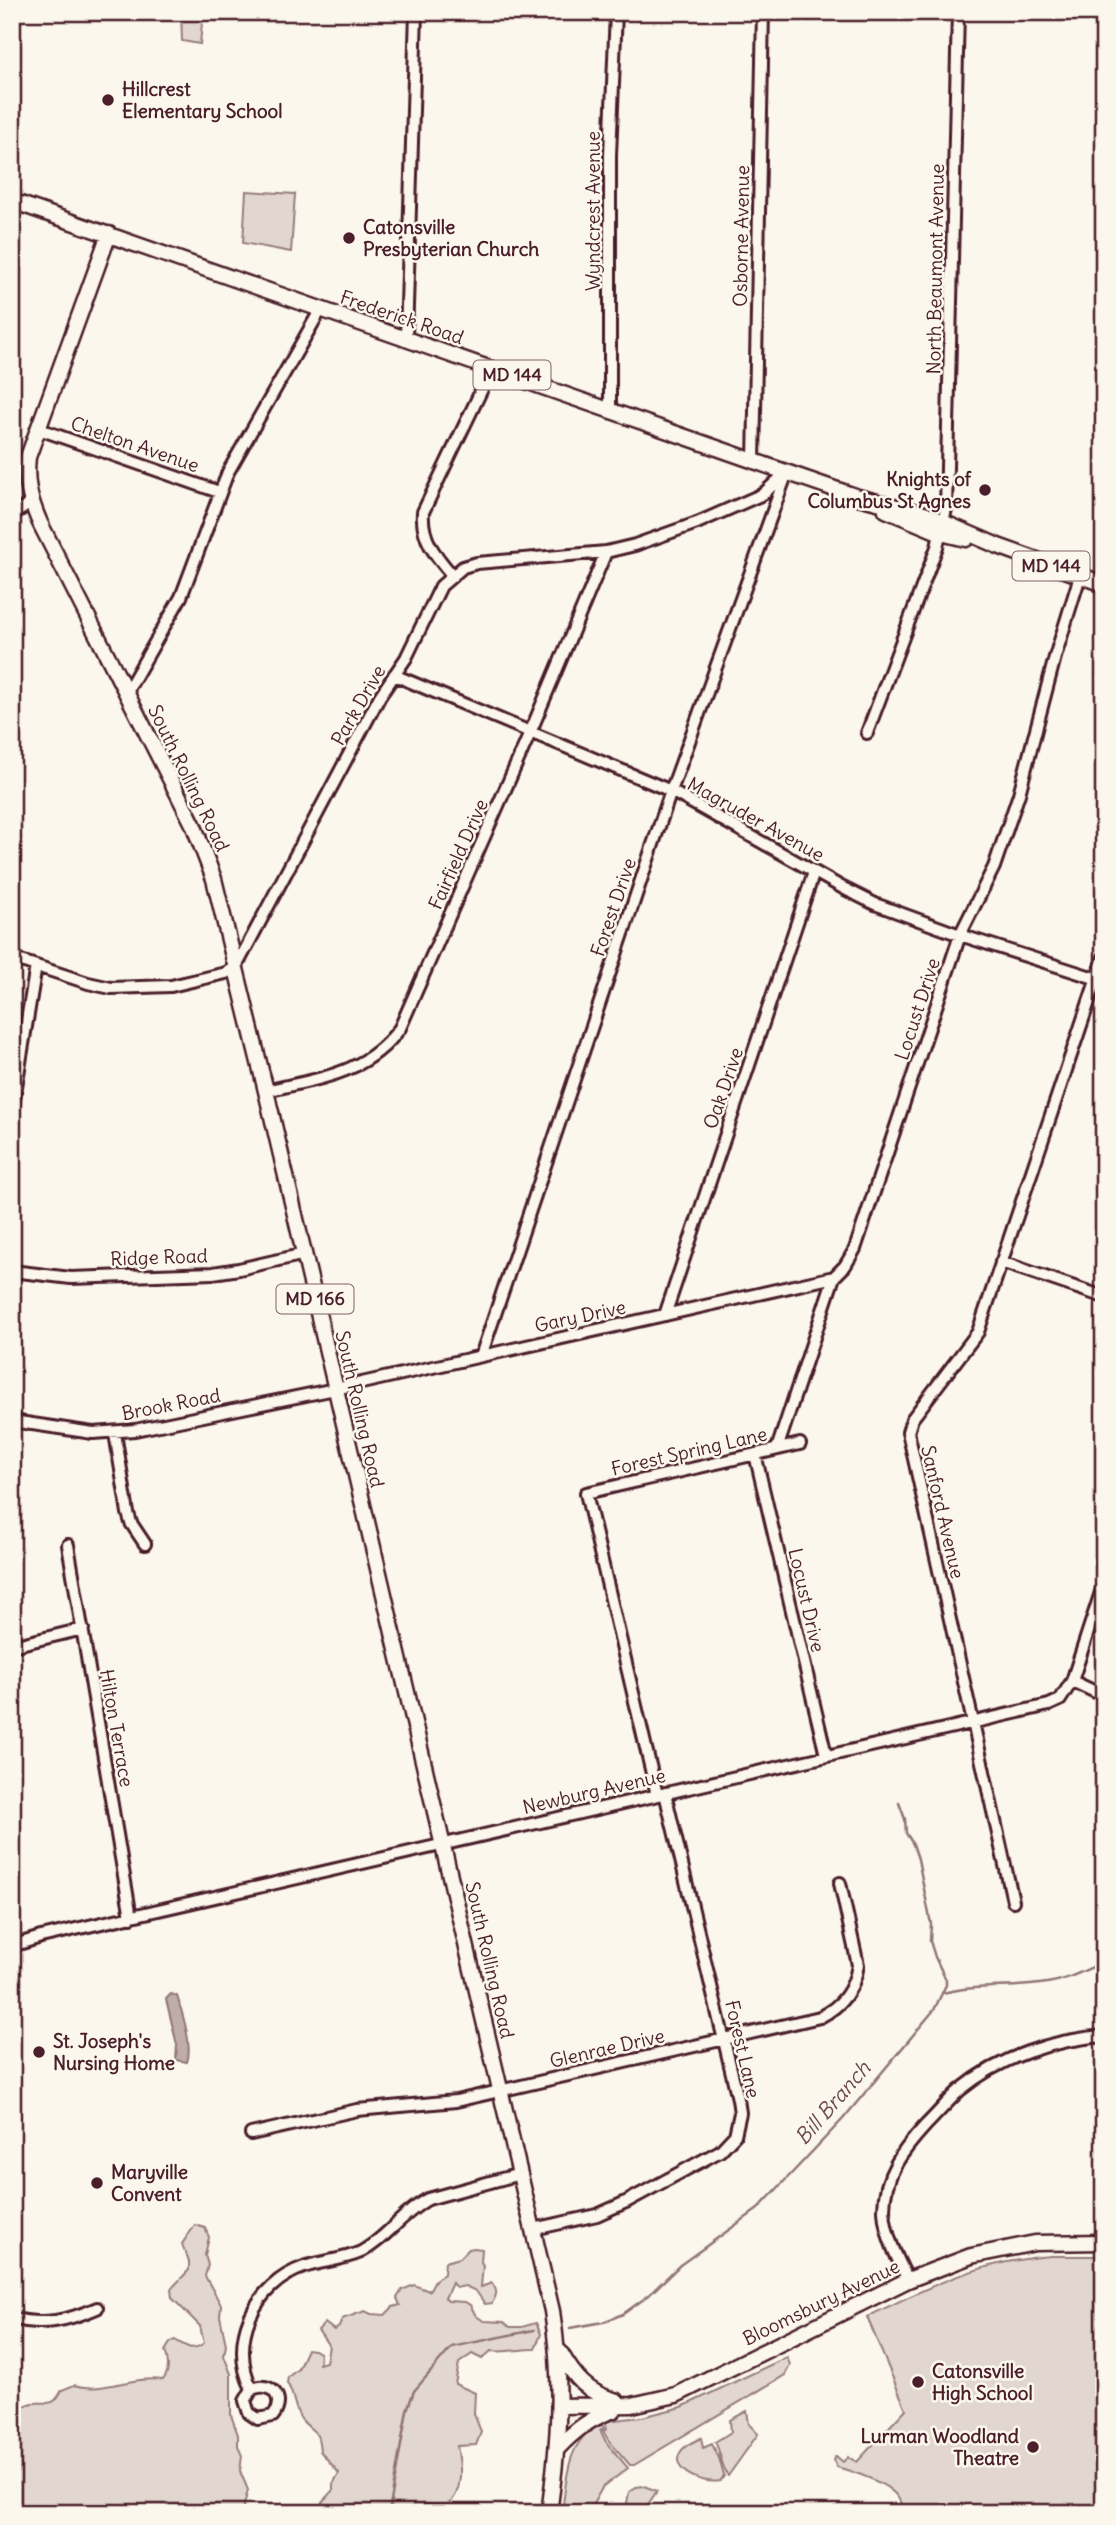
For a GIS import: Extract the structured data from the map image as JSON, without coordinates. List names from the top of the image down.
{
  "streets": {
    "main road": [
      "Frederick Road",
      "MD 144",
      "South Rolling Road",
      "MD 166",
      "Bloomsbury Avenue"
    ],
    "street": [
      "Wyndcrest Avenue",
      "Osborne Avenue",
      "North Beaumont Avenue",
      "Chelton Avenue",
      "Park Drive",
      "Magruder Avenue",
      "Fairfield Drive",
      "Forest Drive",
      "Locust Drive",
      "Oak Drive",
      "Ridge Road",
      "Gary Drive",
      "Brook Road",
      "Forest Spring Lane",
      "Sanford Avenue",
      "Hilton Terrace",
      "Newburg Avenue",
      "Glenrae Drive",
      "Forest Lane"
    ]
  },
  "crossings": [
    ["Wyndcrest Avenue", "Frederick Road"],
    ["Osborne Avenue", "Frederick Road"],
    ["North Beaumont Avenue", "Frederick Road"],
    ["Frederick Road", "South Rolling Road"],
    ["Frederick Road", "Forest Drive"],
    ["Frederick Road", "Locust Drive"],
    ["Chelton Avenue", "South Rolling Road"],
    ["Park Drive", "South Rolling Road"],
    ["Park Drive", "Magruder Avenue"],
    ["South Rolling Road", "Fairfield Drive"],
    ["South Rolling Road", "Ridge Road"],
    ["South Rolling Road", "Gary Drive"],
    ["South Rolling Road", "Brook Road"],
    ["South Rolling Road", "Newburg Avenue"],
    ["South Rolling Road", "Glenrae Drive"],
    ["South Rolling Road", "Forest Lane"],
    ["South Rolling Road", "Bloomsbury Avenue"],
    ["Magruder Avenue", "Fairfield Drive"],
    ["Magruder Avenue", "Forest Drive"],
    ["Magruder Avenue", "Locust Drive"],
    ["Magruder Avenue", "Oak Drive"],
    ["Magruder Avenue", "Sanford Avenue"],
    ["Forest Drive", "Gary Drive"],
    ["Locust Drive", "Gary Drive"],
    ["Locust Drive", "Forest Spring Lane"],
    ["Locust Drive", "Newburg Avenue"],
    ["Oak Drive", "Gary Drive"],
    ["Gary Drive", "Brook Road"],
    ["Forest Spring Lane", "Forest Lane"],
    ["Sanford Avenue", "Newburg Avenue"],
    ["Hilton Terrace", "Newburg Avenue"],
    ["Newburg Avenue", "Forest Lane"],
    ["Glenrae Drive", "Forest Lane"]
  ],
  "water": ["Bill Branch"],
  "places": [
    "Hillcrest Elementary School",
    "Catonsville Presbyterian Church",
    "Knights of Columbus St Agnes",
    "St. Joseph's Nursing Home",
    "Maryville Convent",
    "Catonsville High School",
    "Lurman Woodland Theatre"
  ]
}
